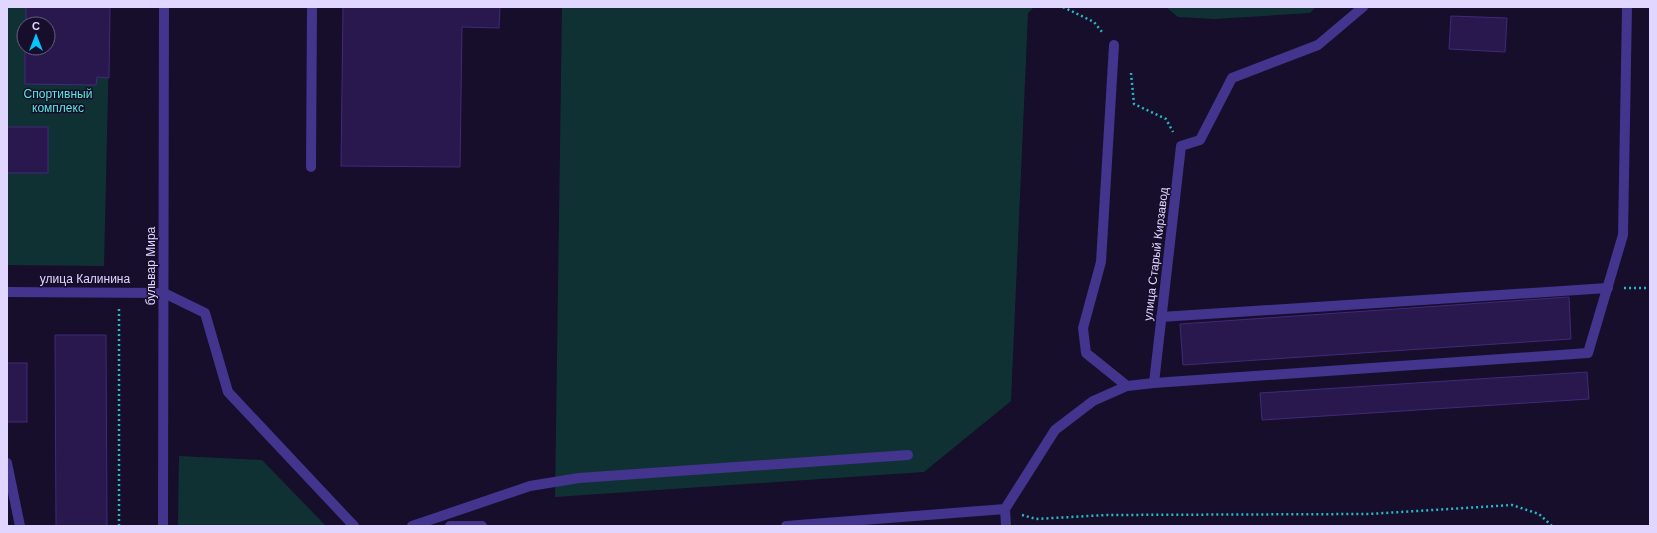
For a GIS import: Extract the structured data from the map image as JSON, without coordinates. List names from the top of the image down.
{
  "streets": {
    "street": ["улица Старый Кирзавод", "бульвар Мира", "улица Калинина"]
  },
  "crossings": [
    ["бульвар Мира", "улица Калинина"]
  ],
  "parks": ["Спортивный комплекс"],
  "north": "top"
}
